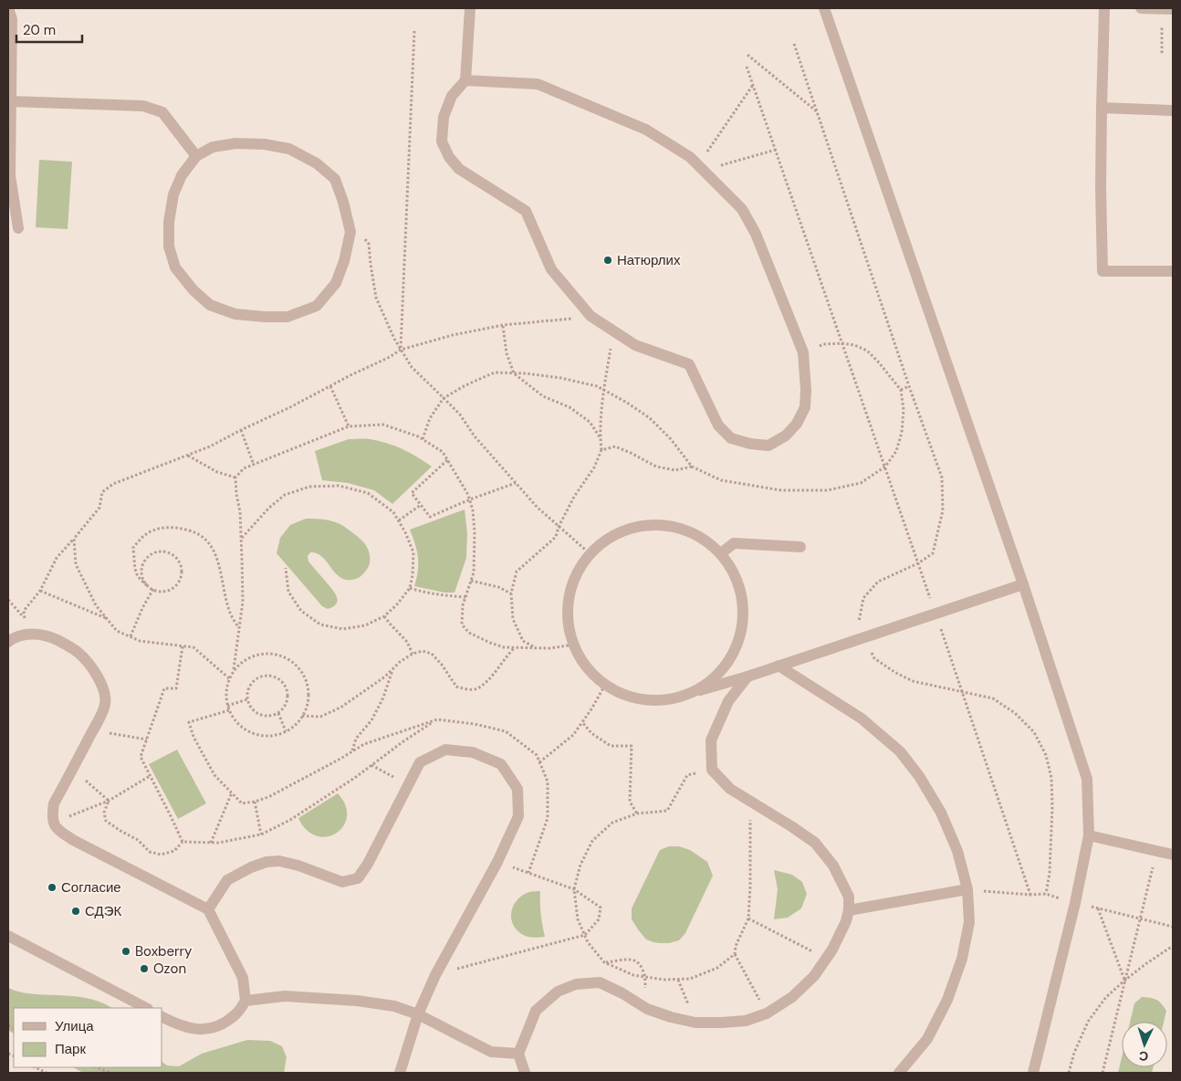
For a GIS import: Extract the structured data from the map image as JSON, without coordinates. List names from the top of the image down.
{
  "places": [
    "Натюрлих",
    "Согласие",
    "СДЭК",
    "Boxberry",
    "Ozon"
  ],
  "legend": ["Улица", "Парк"],
  "scale_bar": "20 m",
  "north": "bottom"
}
